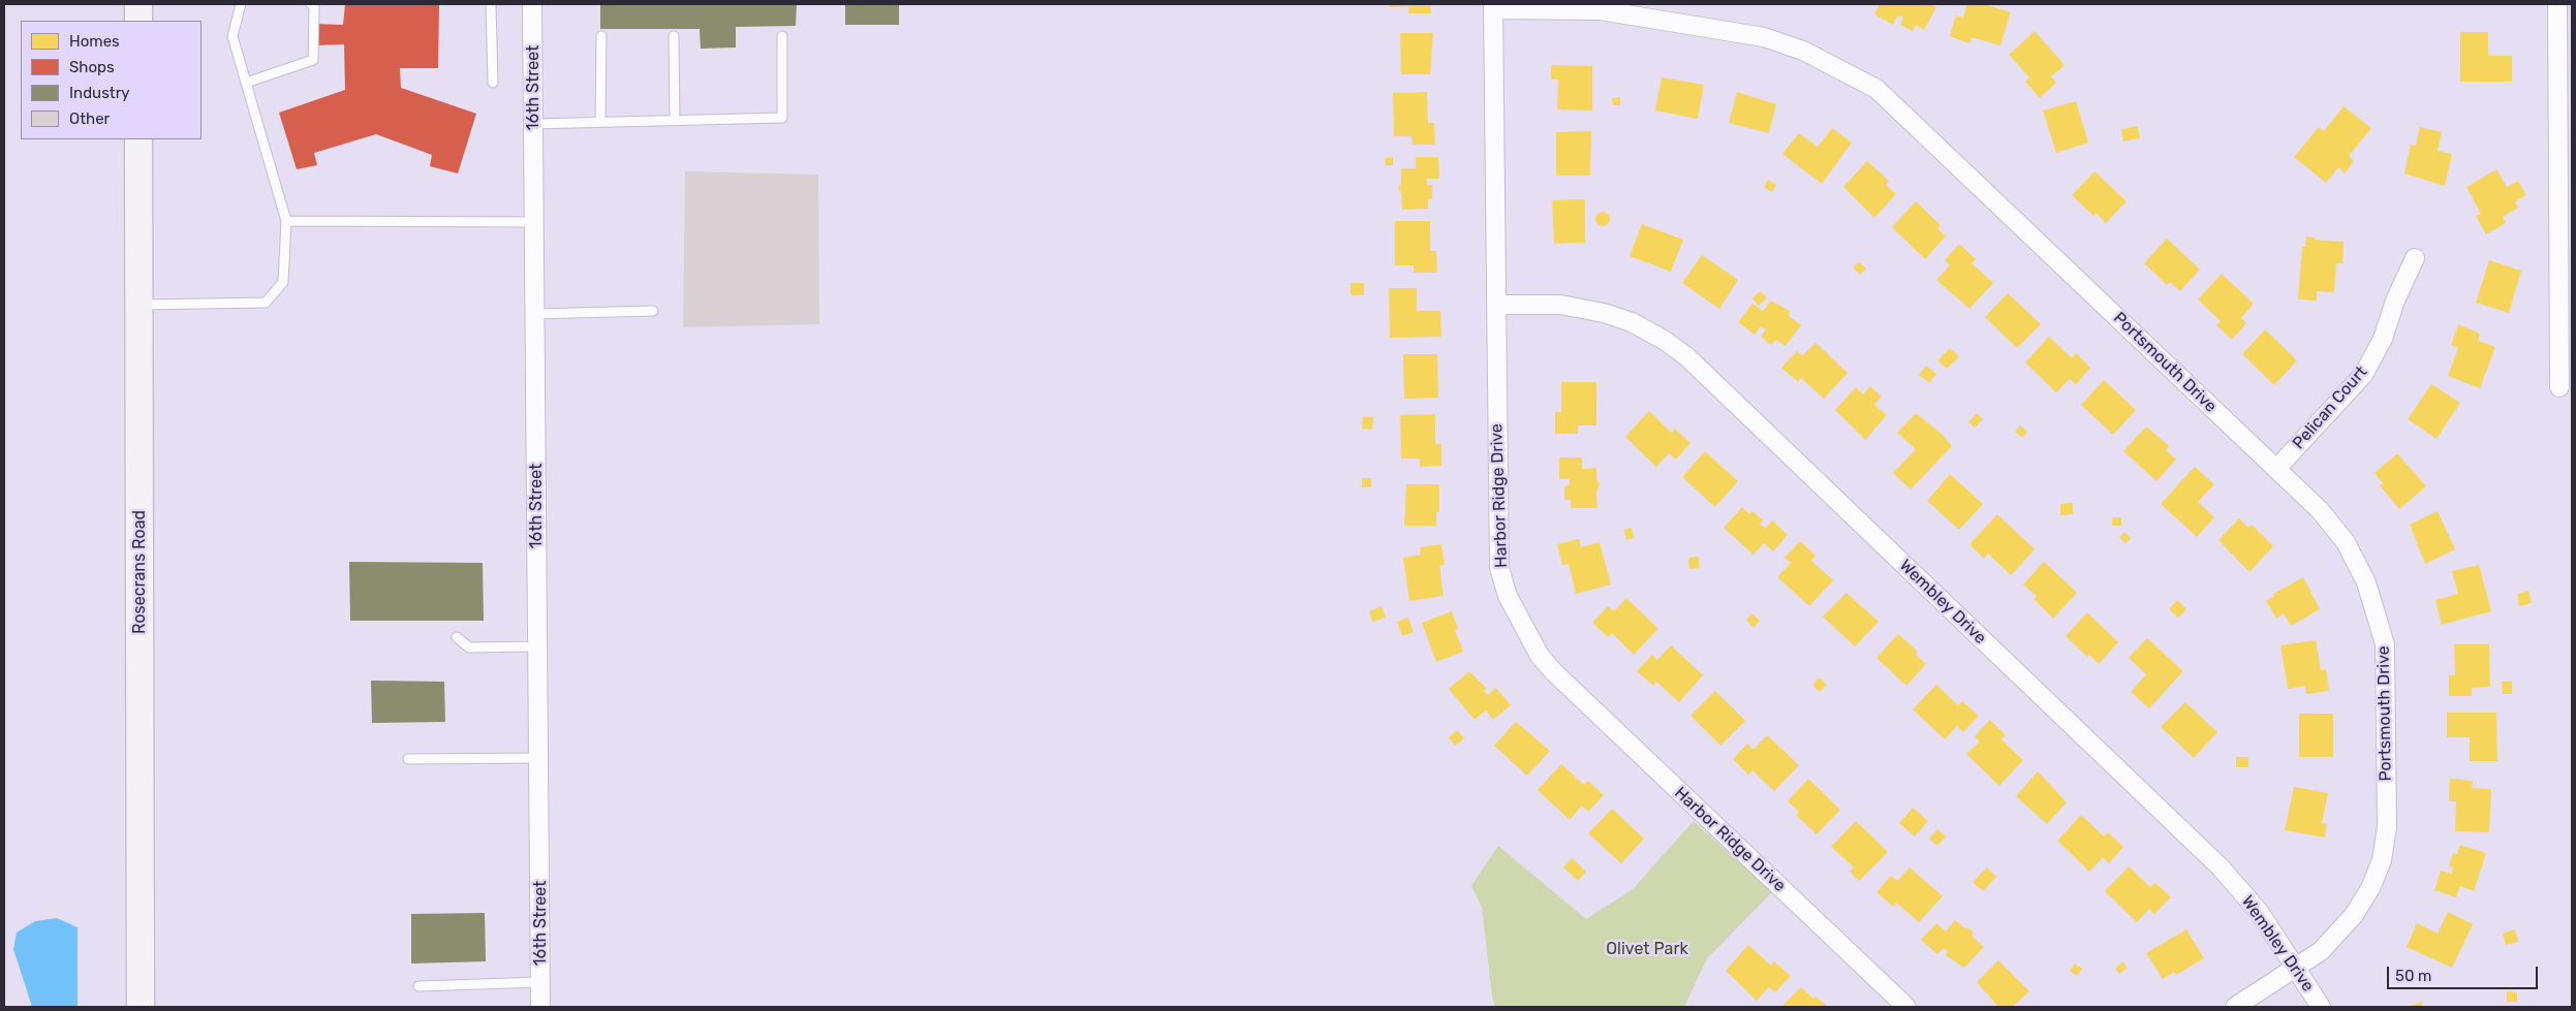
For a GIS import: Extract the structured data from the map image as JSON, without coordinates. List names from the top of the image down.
{
  "streets": {
    "main road": ["Rosecrans Road"],
    "street": [
      "16th Street",
      "Portsmouth Drive",
      "Pelican Court",
      "Harbor Ridge Drive",
      "Wembley Drive"
    ]
  },
  "crossings": [
    ["Portsmouth Drive", "Pelican Court"],
    ["Portsmouth Drive", "Harbor Ridge Drive"],
    ["Portsmouth Drive", "Wembley Drive"],
    ["Harbor Ridge Drive", "Wembley Drive"]
  ],
  "parks": ["Olivet Park"],
  "legend": [
    "Homes",
    "Shops",
    "Industry",
    "Other"
  ],
  "scale_bar": "50 m"
}
